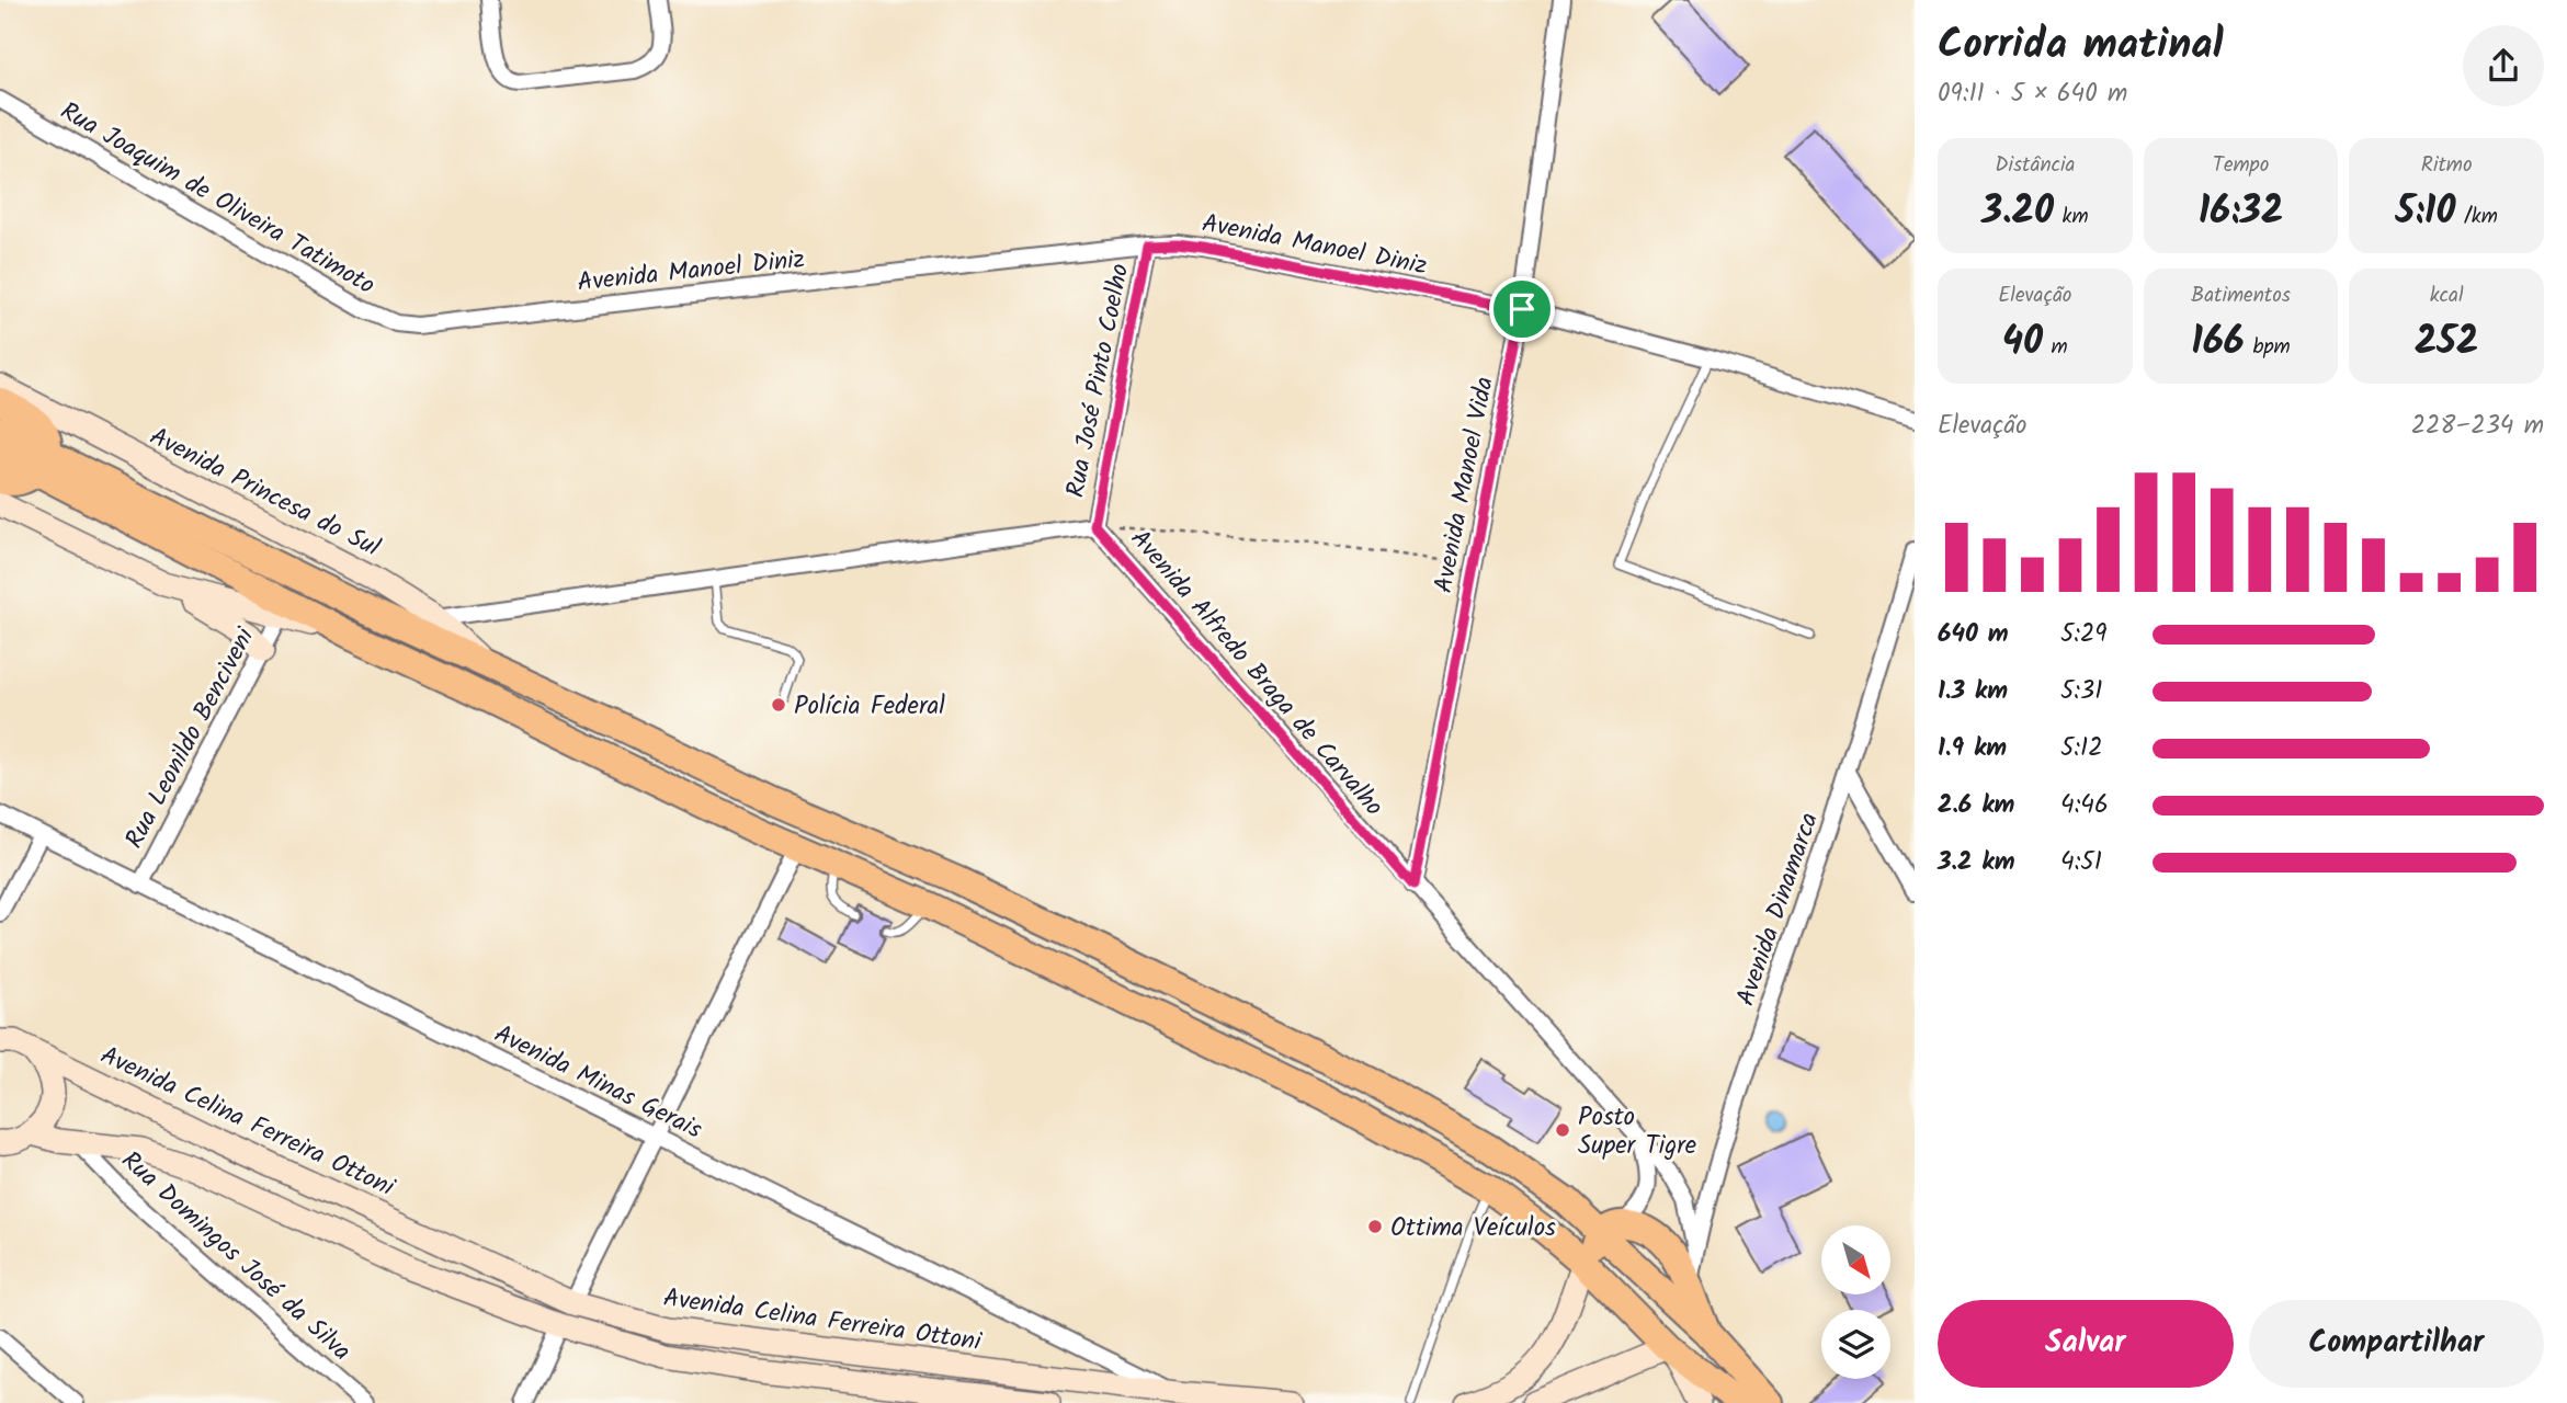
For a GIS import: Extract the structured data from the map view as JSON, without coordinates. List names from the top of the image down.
{
  "streets": {
    "main road": ["Avenida Princesa do Sul", "Avenida Celina Ferreira Ottoni"],
    "street": [
      "Rua Joaquim de Oliveira Tatimoto",
      "Avenida Manoel Diniz",
      "Rua José Pinto Coelho",
      "Avenida Manoel Vida",
      "Avenida Alfredo Braga de Carvalho",
      "Rua Leonildo Benciveni",
      "Avenida Dinamarca",
      "Avenida Minas Gerais",
      "Rua Domingos José da Silva"
    ]
  },
  "crossings": [
    ["Rua Joaquim de Oliveira Tatimoto", "Avenida Manoel Diniz"],
    ["Avenida Manoel Diniz", "Rua José Pinto Coelho"],
    ["Avenida Manoel Diniz", "Avenida Manoel Vida"],
    ["Rua José Pinto Coelho", "Avenida Alfredo Braga de Carvalho"],
    ["Avenida Manoel Vida", "Avenida Alfredo Braga de Carvalho"],
    ["Avenida Princesa do Sul", "Avenida Alfredo Braga de Carvalho"],
    ["Avenida Alfredo Braga de Carvalho", "Avenida Dinamarca"],
    ["Rua Leonildo Benciveni", "Avenida Minas Gerais"],
    ["Avenida Minas Gerais", "Avenida Celina Ferreira Ottoni"]
  ],
  "places": ["Polícia Federal", "Posto Super Tigre", "Ottima Veículos"],
  "north": "bottom right",
  "page": {
    "heading": ["Corrida matinal", "09:11 · 5 × 640 m"],
    "stats": [
      ["Distância", "3.20 km"],
      ["Tempo", "16:32"],
      ["Ritmo", "5:10 /km"],
      ["Elevação", "40 m"],
      ["Batimentos", "166 bpm"],
      ["kcal", "252"]
    ],
    "chart": ["Elevação", "228–234 m"],
    "list": [
      {
        "name": "640 m",
        "note": "5:29"
      },
      {
        "name": "1.3 km",
        "note": "5:31"
      },
      {
        "name": "1.9 km",
        "note": "5:12"
      },
      {
        "name": "2.6 km",
        "note": "4:46"
      },
      {
        "name": "3.2 km",
        "note": "4:51"
      }
    ],
    "buttons": ["Salvar", "Compartilhar"]
  }
}
